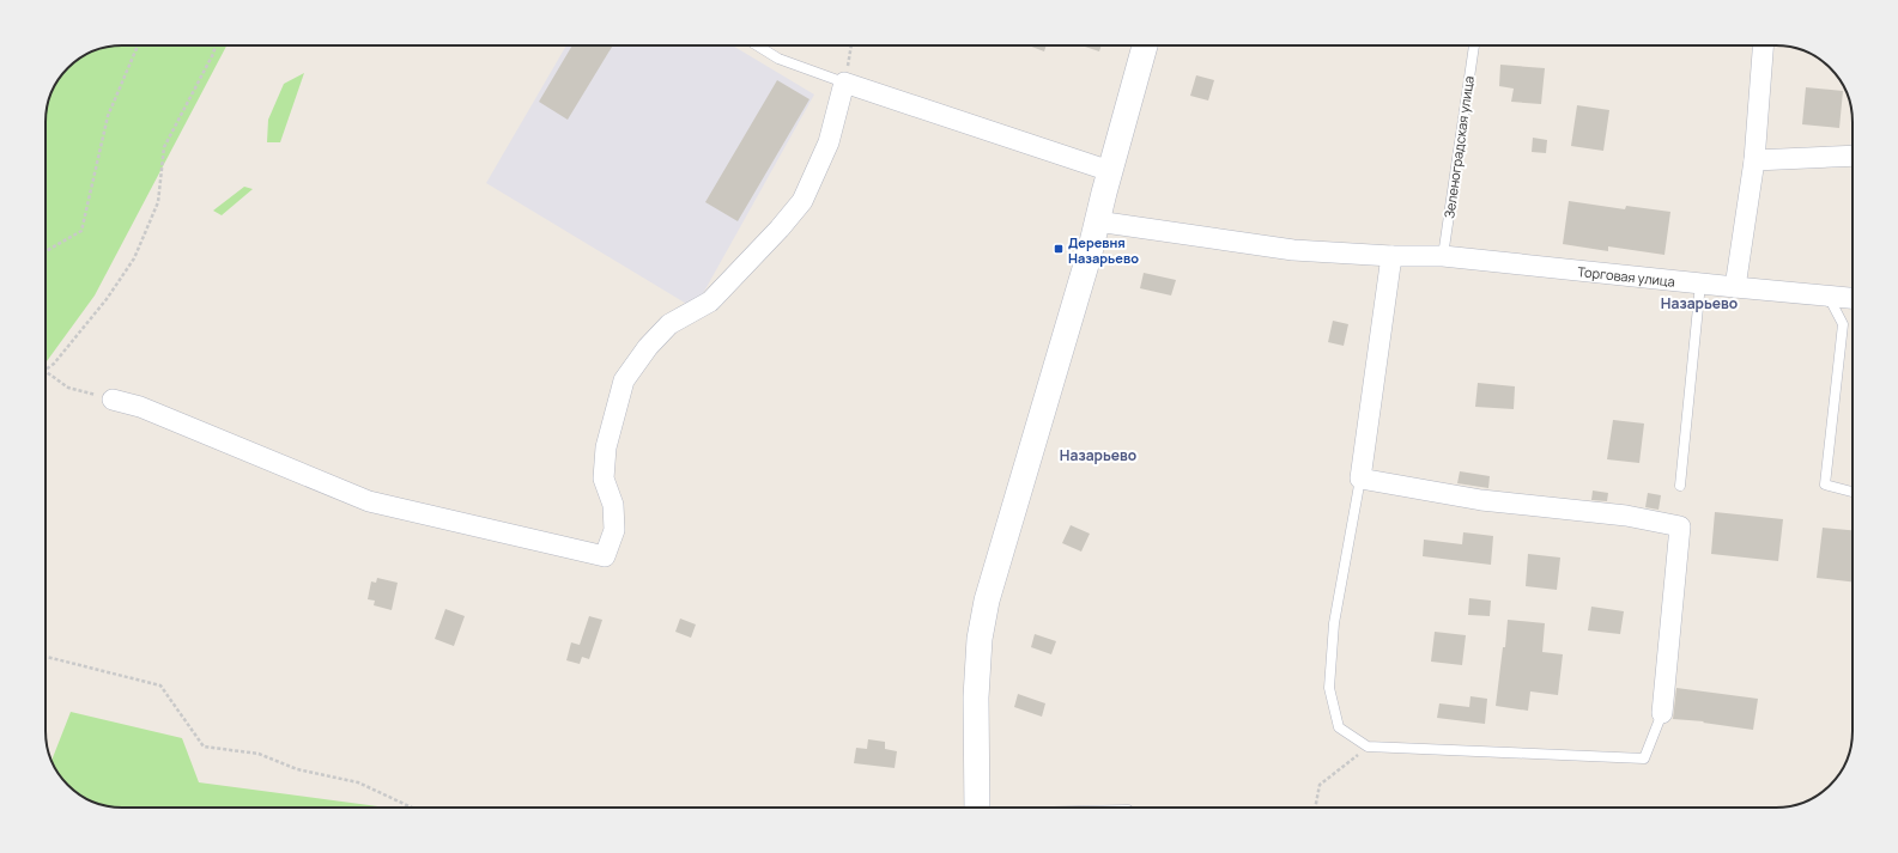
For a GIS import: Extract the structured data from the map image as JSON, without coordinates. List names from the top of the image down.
{
  "streets": {
    "street": ["Торговая улица"],
    "lane": ["Зеленоградская улица"]
  },
  "crossings": [
    ["Зеленоградская улица", "Торговая улица"]
  ],
  "districts": ["Назарьево", "Назарьево"],
  "places": {
    "transit": ["Деревня Назарьево"]
  }
}
